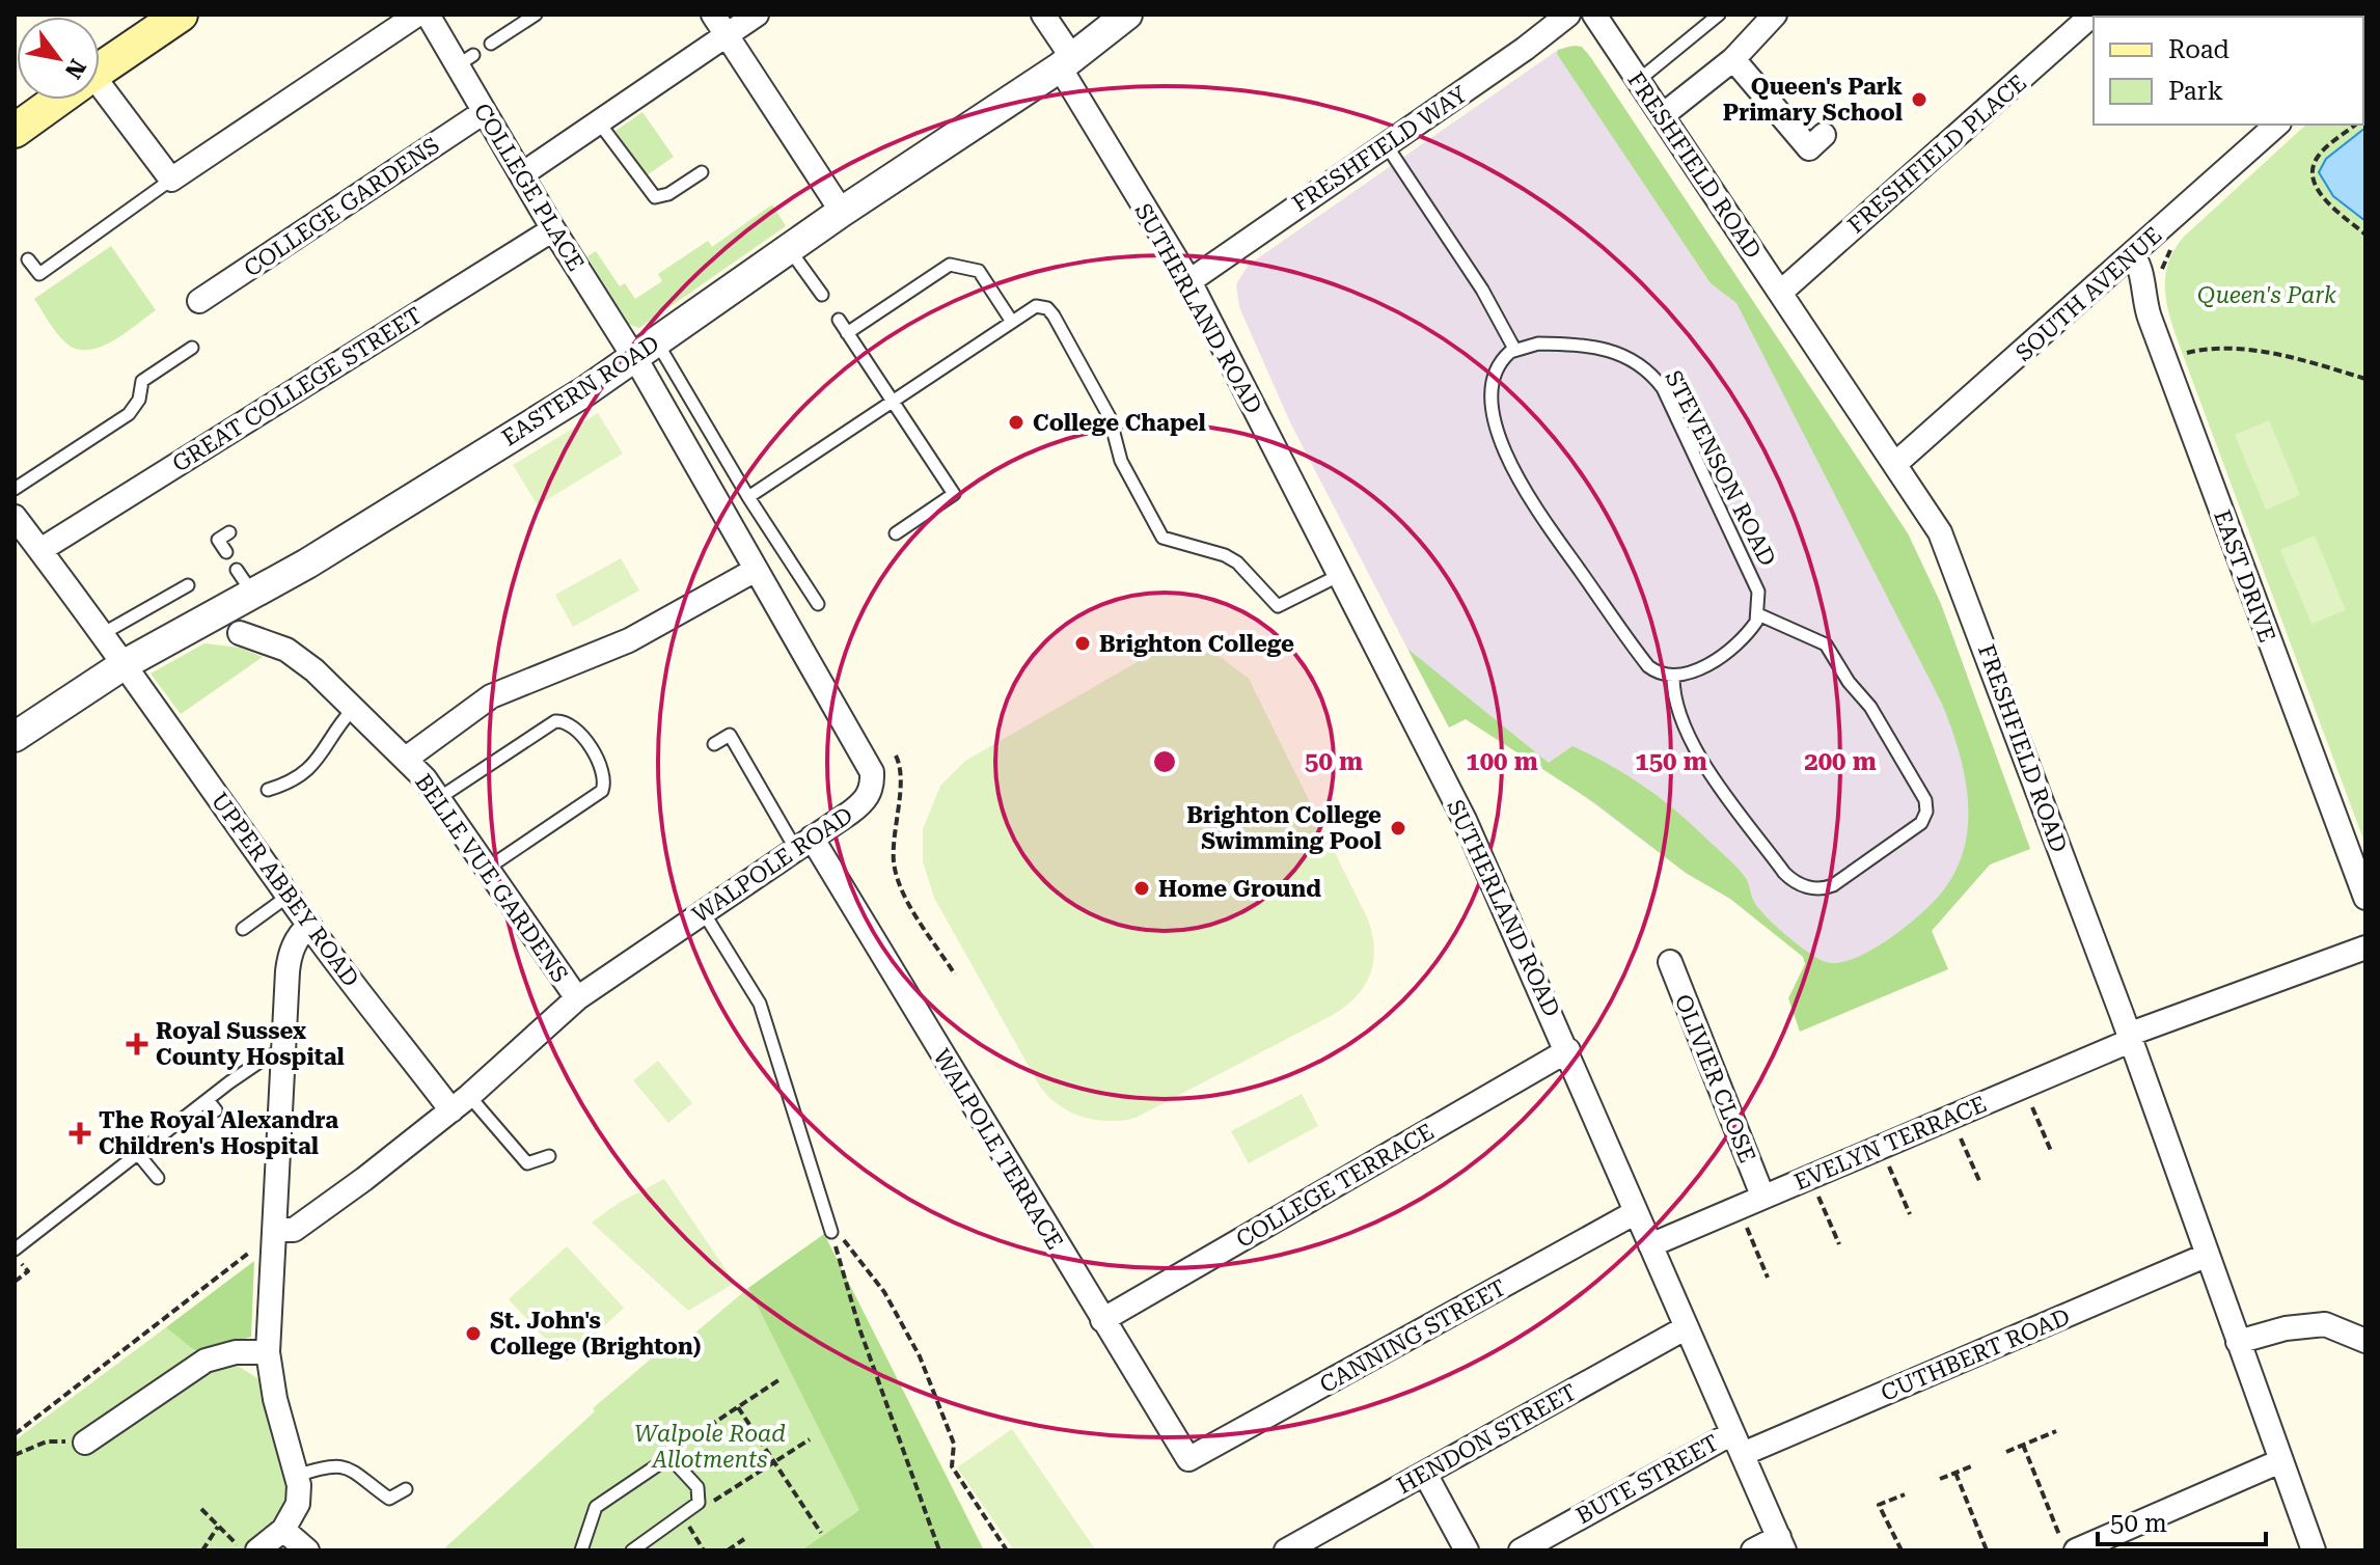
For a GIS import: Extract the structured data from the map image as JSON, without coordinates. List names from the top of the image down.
{
  "streets": {
    "street": [
      "FRESHFIELD WAY",
      "FRESHFIELD PLACE",
      "FRESHFIELD ROAD",
      "COLLEGE PLACE",
      "COLLEGE GARDENS",
      "SOUTH AVENUE",
      "SUTHERLAND ROAD",
      "GREAT COLLEGE STREET",
      "EASTERN ROAD",
      "EAST DRIVE",
      "WALPOLE ROAD",
      "BELLE VUE GARDENS",
      "UPPER ABBEY ROAD",
      "OLIVIER CLOSE",
      "EVELYN TERRACE",
      "WALPOLE TERRACE",
      "COLLEGE TERRACE",
      "CANNING STREET",
      "CUTHBERT ROAD",
      "HENDON STREET",
      "BUTE STREET"
    ],
    "lane": ["STEVENSON ROAD"]
  },
  "crossings": [
    ["FRESHFIELD WAY", "SUTHERLAND ROAD"],
    ["FRESHFIELD PLACE", "FRESHFIELD ROAD"],
    ["FRESHFIELD ROAD", "SOUTH AVENUE"],
    ["FRESHFIELD ROAD", "EVELYN TERRACE"],
    ["FRESHFIELD ROAD", "CUTHBERT ROAD"],
    ["COLLEGE PLACE", "COLLEGE GARDENS"],
    ["COLLEGE PLACE", "GREAT COLLEGE STREET"],
    ["COLLEGE PLACE", "EASTERN ROAD"],
    ["COLLEGE PLACE", "WALPOLE ROAD"],
    ["SOUTH AVENUE", "EAST DRIVE"],
    ["SUTHERLAND ROAD", "EASTERN ROAD"],
    ["SUTHERLAND ROAD", "EVELYN TERRACE"],
    ["SUTHERLAND ROAD", "COLLEGE TERRACE"],
    ["SUTHERLAND ROAD", "CANNING STREET"],
    ["SUTHERLAND ROAD", "CUTHBERT ROAD"],
    ["SUTHERLAND ROAD", "HENDON STREET"],
    ["SUTHERLAND ROAD", "BUTE STREET"],
    ["GREAT COLLEGE STREET", "UPPER ABBEY ROAD"],
    ["EASTERN ROAD", "WALPOLE ROAD"],
    ["EASTERN ROAD", "UPPER ABBEY ROAD"],
    ["WALPOLE ROAD", "BELLE VUE GARDENS"],
    ["WALPOLE ROAD", "UPPER ABBEY ROAD"],
    ["WALPOLE ROAD", "WALPOLE TERRACE"],
    ["OLIVIER CLOSE", "EVELYN TERRACE"],
    ["WALPOLE TERRACE", "COLLEGE TERRACE"],
    ["WALPOLE TERRACE", "CANNING STREET"],
    ["CUTHBERT ROAD", "BUTE STREET"]
  ],
  "parks": ["Queen's Park", "Walpole Road Allotments"],
  "places": {
    "other": [
      "Queen's Park Primary School",
      "College Chapel",
      "Brighton College",
      "Brighton College Swimming Pool",
      "Home Ground",
      "St. John's College (Brighton)"
    ],
    "health": ["Royal Sussex County Hospital", "The Royal Alexandra Children's Hospital"]
  },
  "legend": ["Road", "Park"],
  "scale_bar": "50 m",
  "north": "bottom right",
  "rings": [
    "50 m",
    "100 m",
    "150 m",
    "200 m"
  ]
}
